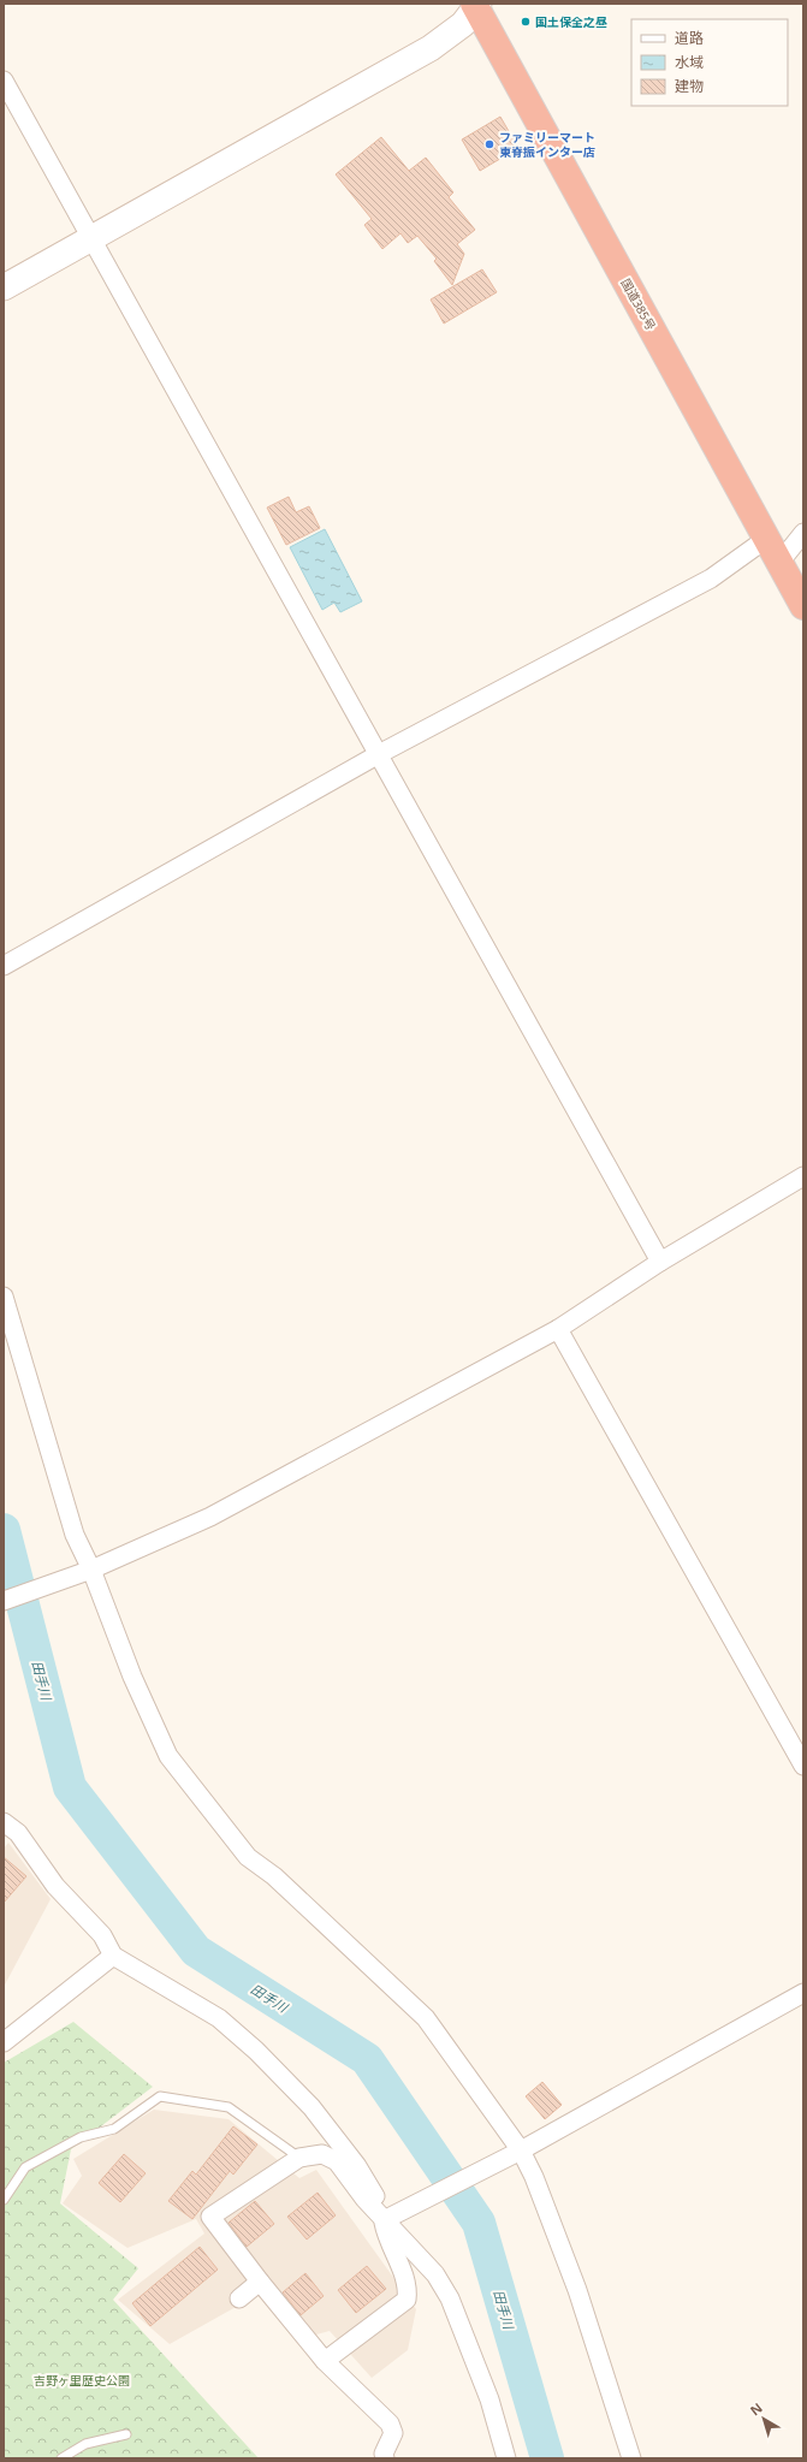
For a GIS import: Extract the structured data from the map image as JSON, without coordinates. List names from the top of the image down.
{
  "streets": {
    "highway": ["国道385号"]
  },
  "water": ["田手川"],
  "parks": ["吉野ヶ里歴史公園"],
  "places": ["国土保全之昼", "ファミリーマート 東脊振インター店"],
  "legend": ["道路", "水域", "建物"],
  "north": "top left"
}
